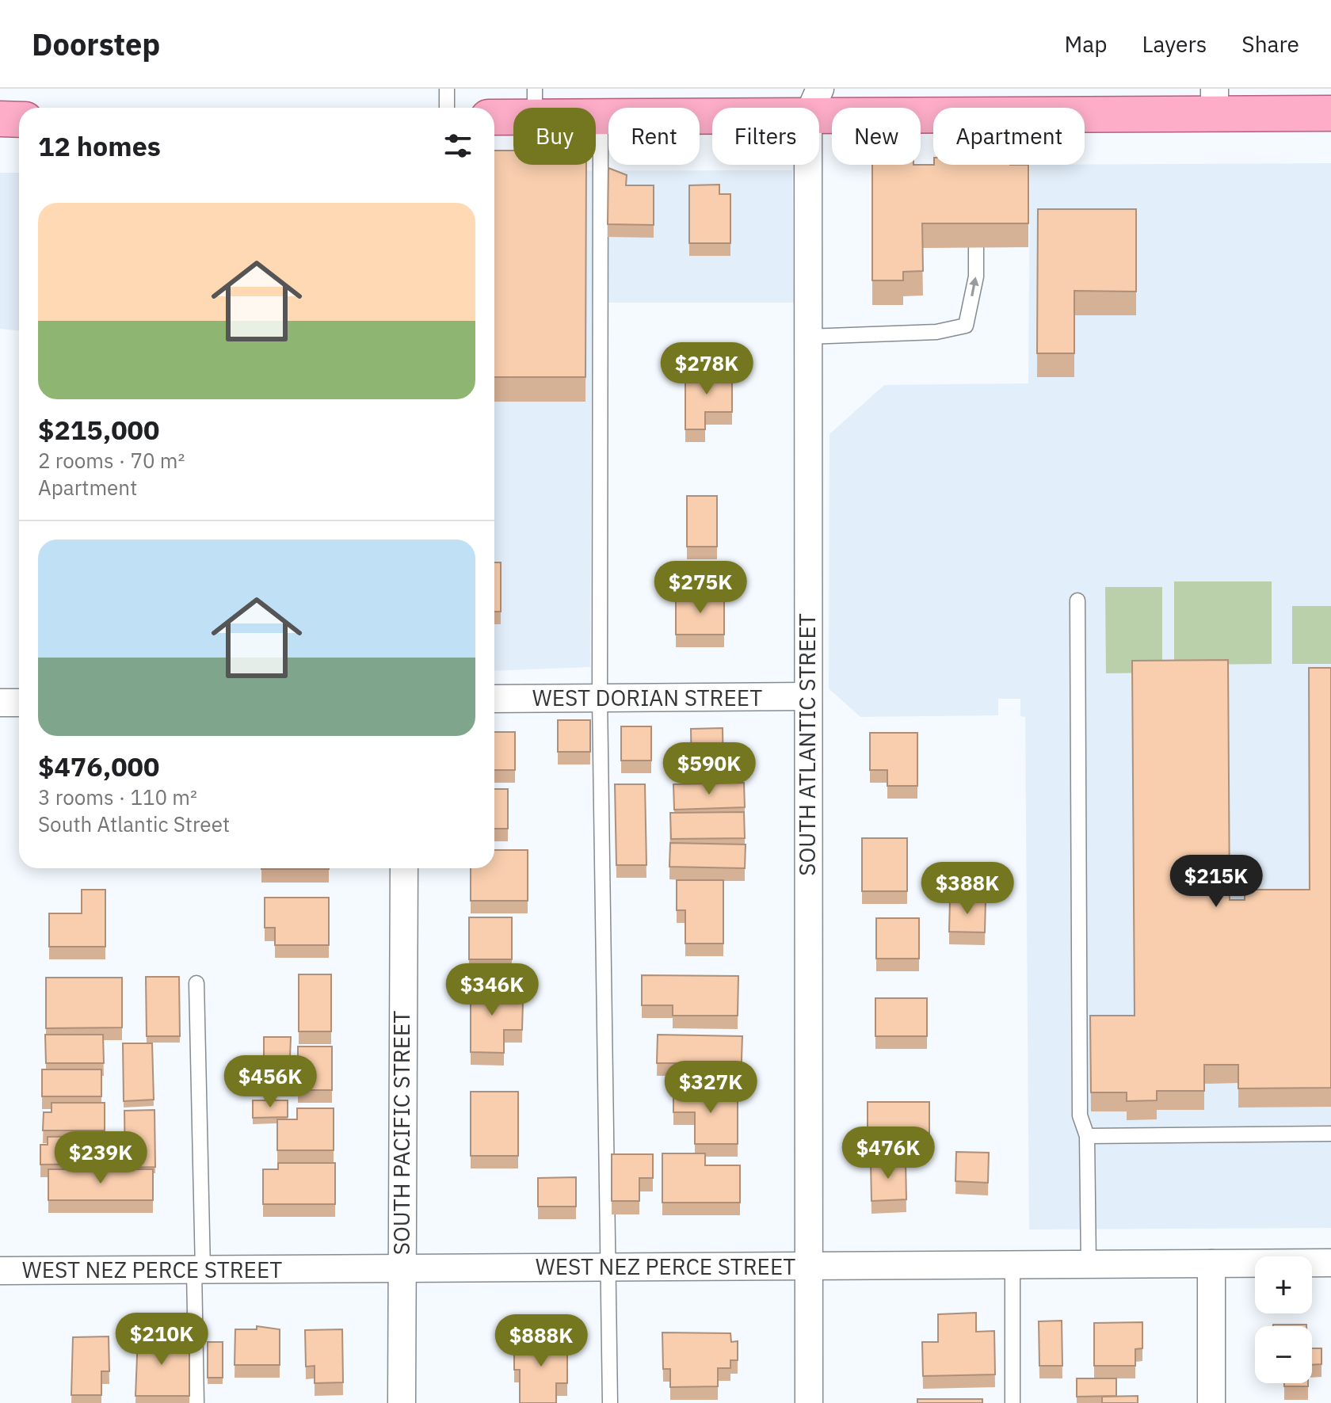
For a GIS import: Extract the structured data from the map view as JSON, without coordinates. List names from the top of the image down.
{
  "streets": {
    "street": [
      "WEST DORIAN STREET",
      "SOUTH ATLANTIC STREET",
      "SOUTH PACIFIC STREET",
      "WEST NEZ PERCE STREET"
    ]
  },
  "crossings": [
    ["WEST DORIAN STREET", "SOUTH ATLANTIC STREET"],
    ["SOUTH ATLANTIC STREET", "WEST NEZ PERCE STREET"],
    ["SOUTH PACIFIC STREET", "WEST NEZ PERCE STREET"]
  ],
  "page": {
    "header": "Doorstep",
    "nav": ["Map", "Layers", "Share"],
    "chip": [
      "Buy",
      "Rent",
      "Filters",
      "New",
      "Apartment"
    ],
    "heading": "12 homes",
    "list": [
      {
        "name": "$215,000",
        "note": "2 rooms · 70 m² · Apartment"
      },
      {
        "name": "$476,000",
        "note": "3 rooms · 110 m² · South Atlantic Street"
      }
    ],
    "price": [
      "$278K",
      "$275K",
      "$590K",
      "$215K",
      "$388K",
      "$346K",
      "$456K",
      "$327K",
      "$476K",
      "$239K",
      "$210K",
      "$888K"
    ],
    "map_buttons": ["+", "−"]
  }
}
